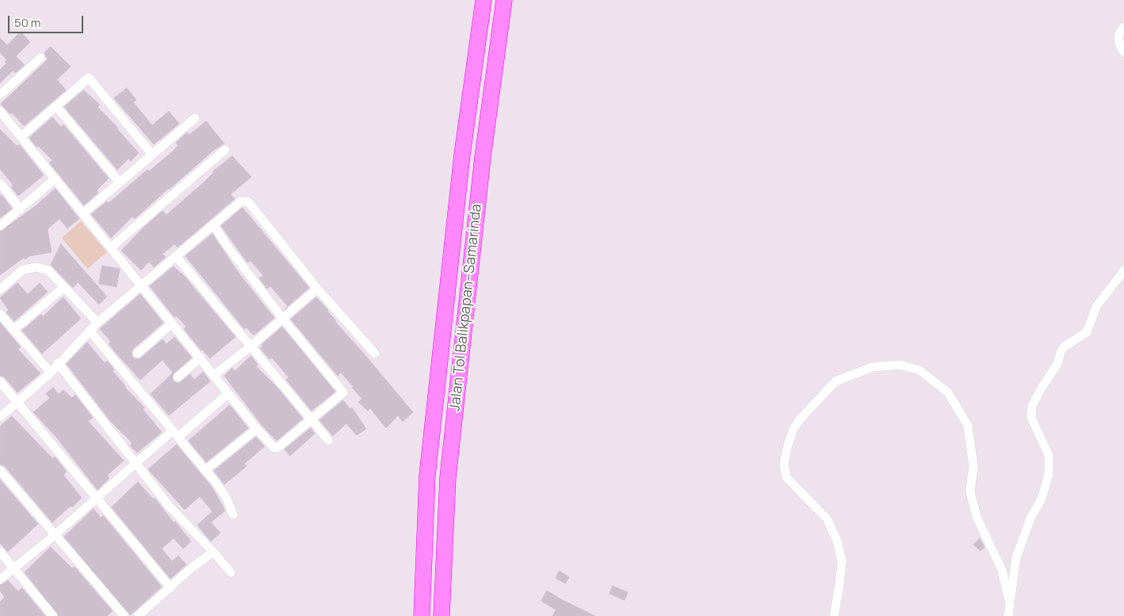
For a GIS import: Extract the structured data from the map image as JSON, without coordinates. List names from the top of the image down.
{
  "streets": {
    "highway": ["Jalan Tol Balikpapan–Samarinda"]
  },
  "scale_bar": "50 m"
}
